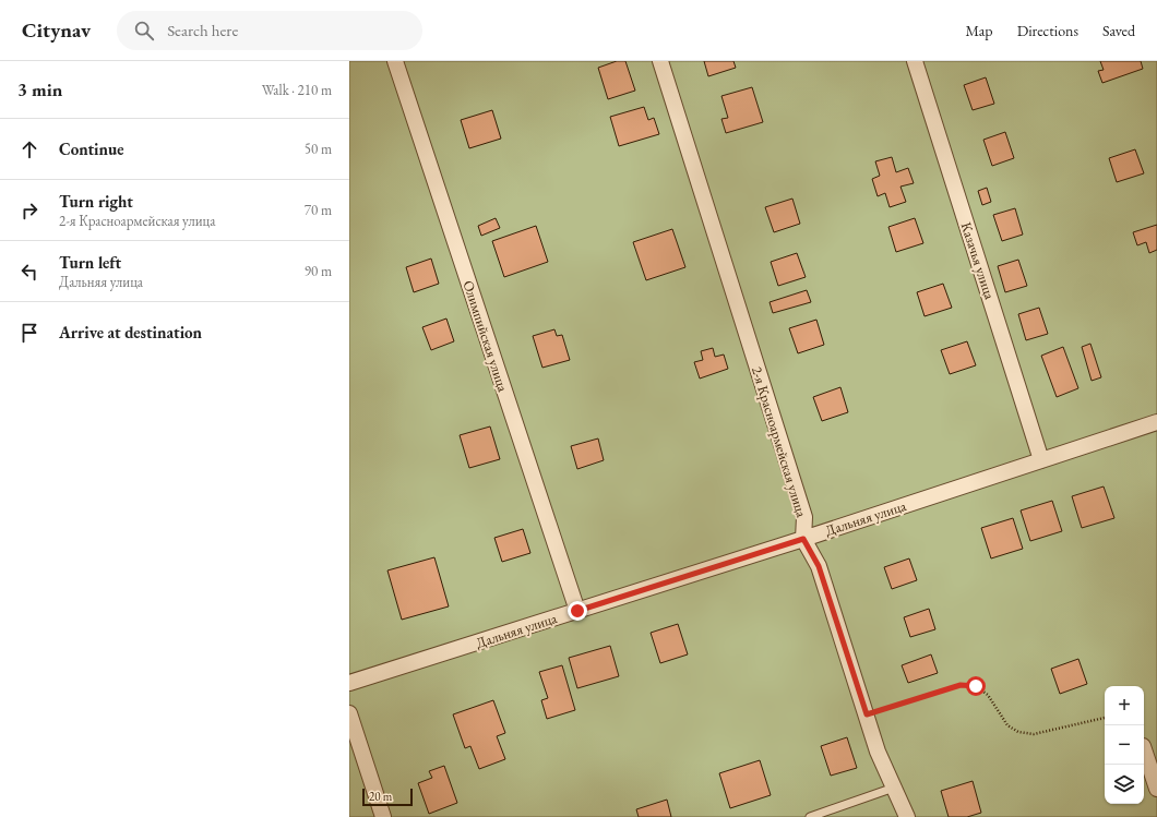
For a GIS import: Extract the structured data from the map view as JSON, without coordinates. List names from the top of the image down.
{
  "streets": {
    "street": [
      "Казачья улица",
      "Олимпийская улица",
      "2-я Красноармейская улица",
      "Дальняя улица"
    ]
  },
  "crossings": [
    ["Казачья улица", "Дальняя улица"],
    ["Олимпийская улица", "Дальняя улица"],
    ["2-я Красноармейская улица", "Дальняя улица"]
  ],
  "scale_bar": "20 m",
  "page": {
    "header": "Citynav",
    "search": "Search here",
    "nav": ["Map", "Directions", "Saved"],
    "heading": ["3 min", "Walk · 210 m"],
    "list": [
      ["Continue", "50 m"],
      ["Turn right", "2-я Красноармейская улица", "70 m"],
      ["Turn left", "Дальняя улица", "90 m"],
      "Arrive at destination"
    ],
    "map_buttons": ["+", "−"],
    "scale": "20 m"
  }
}
